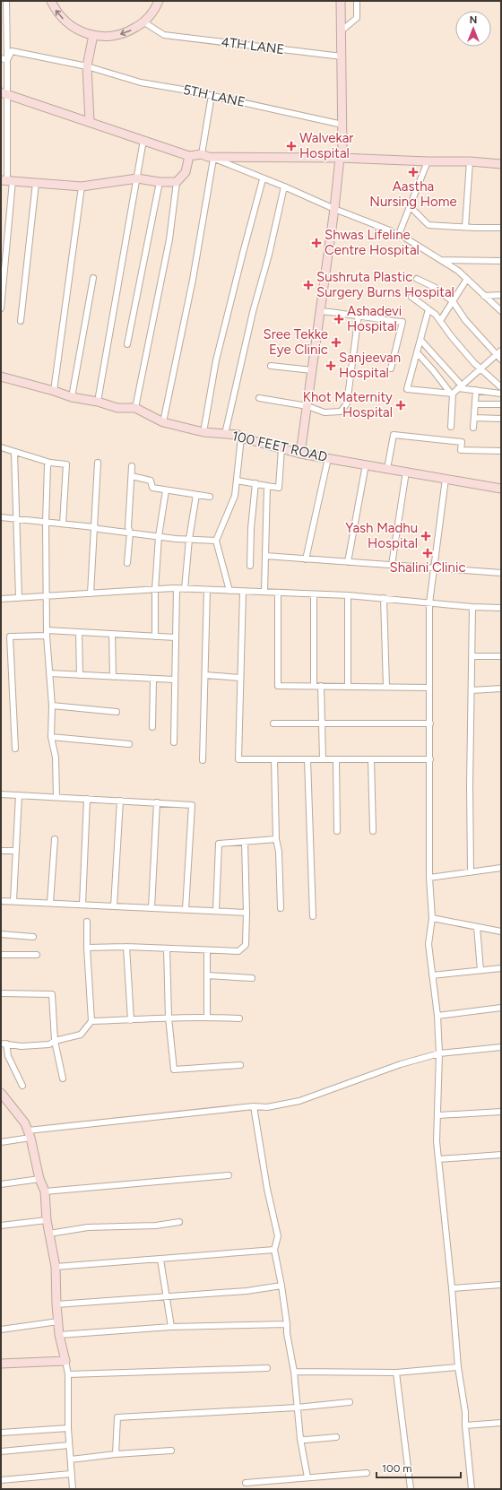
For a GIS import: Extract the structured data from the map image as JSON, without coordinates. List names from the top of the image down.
{
  "streets": {
    "main road": ["100 FEET ROAD"],
    "street": ["4TH LANE", "5TH LANE"]
  },
  "places": {
    "health": [
      "Walvekar Hospital",
      "Aastha Nursing Home",
      "Shwas Lifeline Centre Hospital",
      "Sushruta Plastic Surgery Burns Hospital",
      "Ashadevi Hospital",
      "Sree Tekke Eye Clinic",
      "Sanjeevan Hospital",
      "Khot Maternity Hospital",
      "Yash Madhu Hospital",
      "Shalini Clinic"
    ]
  },
  "scale_bar": "100 m",
  "north": "top"
}
